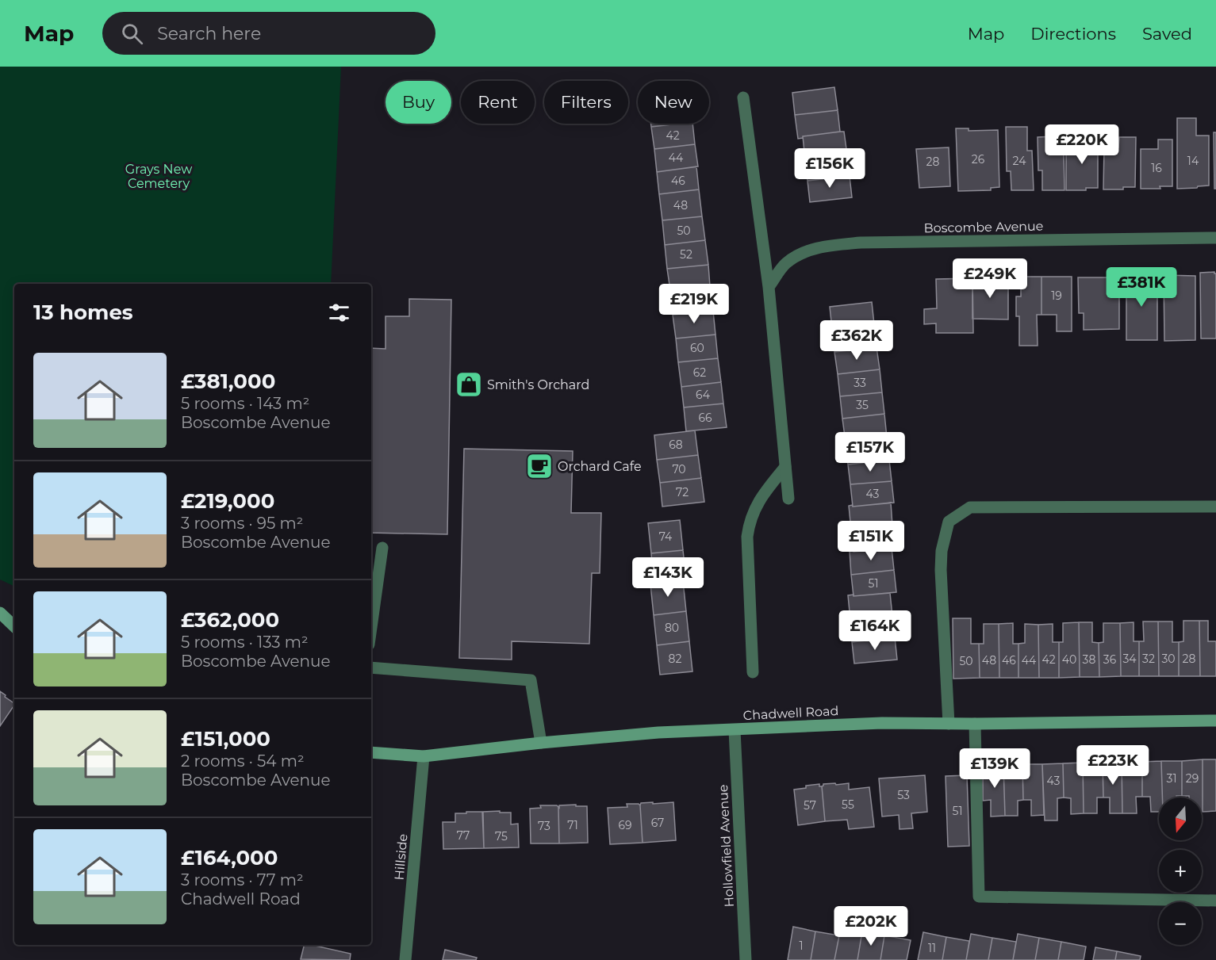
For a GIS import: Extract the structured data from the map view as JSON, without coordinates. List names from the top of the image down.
{
  "streets": {
    "street": [
      "Boscombe Avenue",
      "Chadwell Road",
      "Hollowfield Avenue",
      "Hillside"
    ]
  },
  "crossings": [
    ["Chadwell Road", "Hollowfield Avenue"],
    ["Chadwell Road", "Hillside"]
  ],
  "parks": ["Grays New Cemetery"],
  "places": {
    "shop": ["Smith's Orchard"],
    "cafe": ["Orchard Cafe"]
  },
  "house_numbers": [
    "42",
    "44",
    "26",
    "24",
    "14",
    "28",
    "16",
    "46",
    "48",
    "50",
    "52",
    "19",
    "60",
    "62",
    "33",
    "64",
    "35",
    "66",
    "68",
    "70",
    "72",
    "43",
    "74",
    "51",
    "80",
    "82",
    "34",
    "32",
    "30",
    "28",
    "42",
    "40",
    "38",
    "36",
    "48",
    "46",
    "44",
    "50",
    "31",
    "29",
    "43",
    "53",
    "55",
    "57",
    "51",
    "67",
    "71",
    "69",
    "73",
    "77",
    "75",
    "1",
    "11"
  ],
  "north": "bottom",
  "page": {
    "header": "Map",
    "search": "Search here",
    "nav": ["Map", "Directions", "Saved"],
    "chip": [
      "Buy",
      "Rent",
      "Filters",
      "New"
    ],
    "price": [
      "£220K",
      "£156K",
      "£249K",
      "£381K",
      "£219K",
      "£362K",
      "£157K",
      "£151K",
      "£143K",
      "£164K",
      "£223K",
      "£139K",
      "£202K"
    ],
    "heading": "13 homes",
    "list": [
      {
        "name": "£381,000",
        "note": "5 rooms · 143 m² · Boscombe Avenue"
      },
      {
        "name": "£219,000",
        "note": "3 rooms · 95 m² · Boscombe Avenue"
      },
      {
        "name": "£362,000",
        "note": "5 rooms · 133 m² · Boscombe Avenue"
      },
      {
        "name": "£151,000",
        "note": "2 rooms · 54 m² · Boscombe Avenue"
      },
      {
        "name": "£164,000",
        "note": "3 rooms · 77 m² · Chadwell Road"
      }
    ],
    "map_buttons": ["+", "−"]
  }
}
